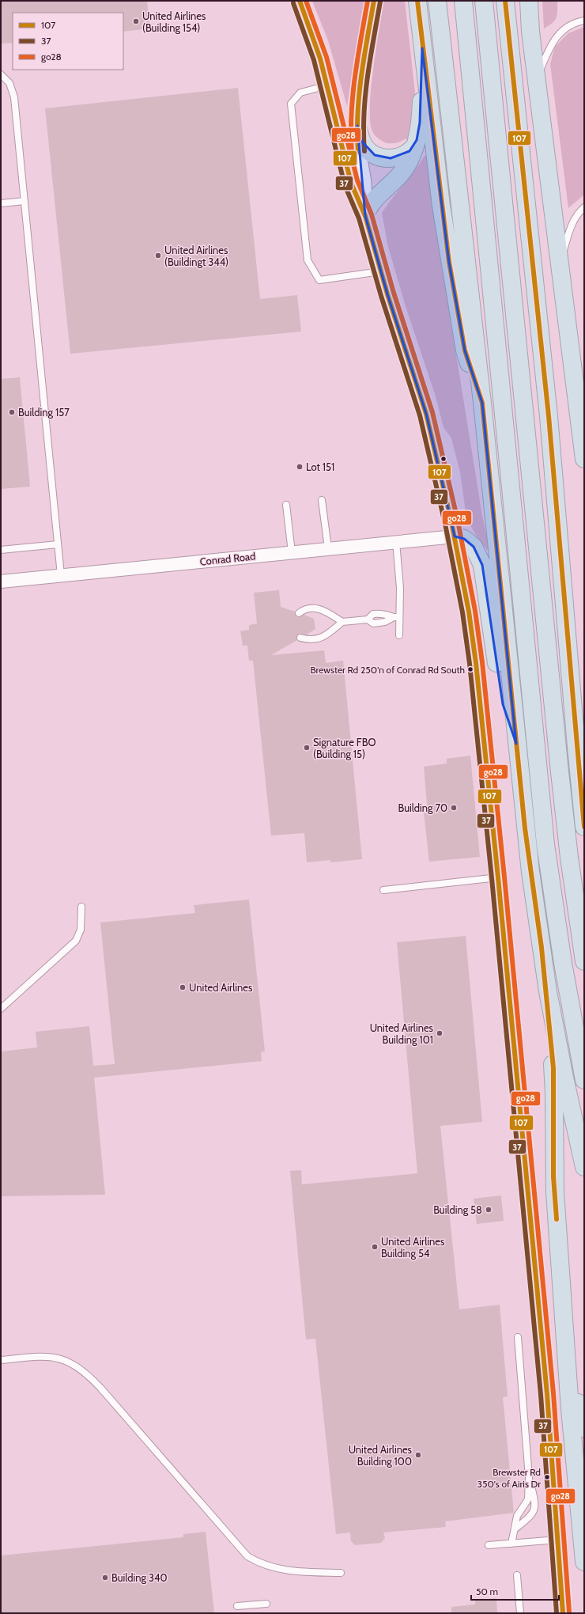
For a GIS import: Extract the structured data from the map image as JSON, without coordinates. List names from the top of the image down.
{
  "streets": {
    "street": ["Conrad Road"]
  },
  "places": [
    "United Airlines (Building 154)",
    "United Airlines (Buildingt 344)",
    "Building 157",
    "Lot 151",
    "Brewster Rd 250'n of Conrad Rd South",
    "Signature FBO (Building 15)",
    "Building 70",
    "United Airlines",
    "United Airlines Building 101",
    "Building 58",
    "United Airlines Building 54",
    "United Airlines Building 100",
    "Brewster Rd 350's of Airis Dr",
    "Building 340"
  ],
  "lines": ["transit line 107", "transit line go28", "transit line 37"],
  "legend": ["107", "37", "go28"],
  "scale_bar": "50 m"
}
